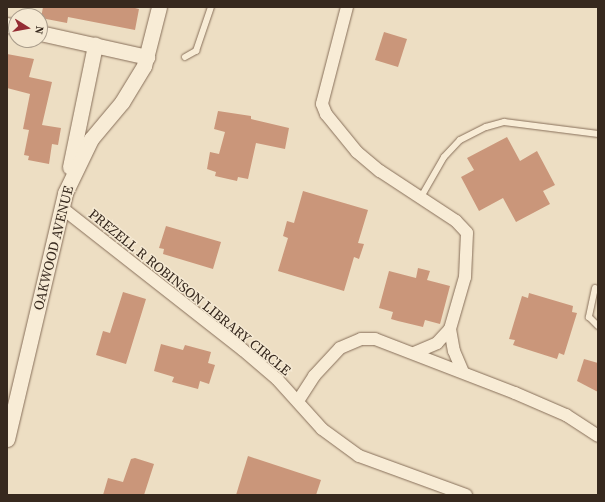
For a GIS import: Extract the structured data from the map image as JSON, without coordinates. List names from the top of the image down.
{
  "streets": {
    "street": ["OAKWOOD AVENUE", "PREZELL R ROBINSON LIBRARY CIRCLE"]
  },
  "crossings": [
    ["OAKWOOD AVENUE", "PREZELL R ROBINSON LIBRARY CIRCLE"]
  ],
  "north": "right"
}
